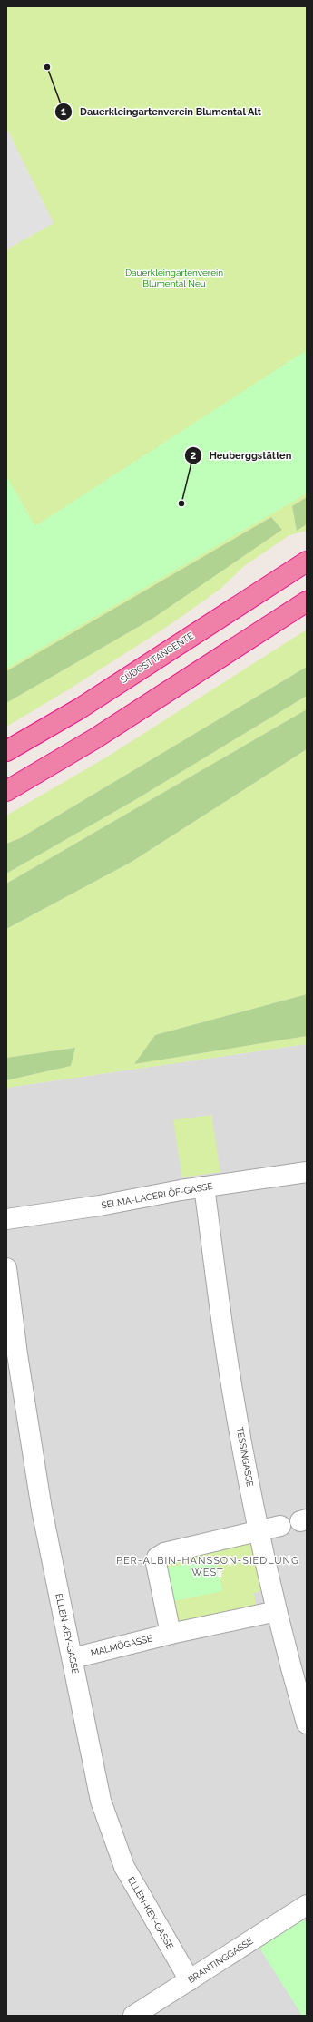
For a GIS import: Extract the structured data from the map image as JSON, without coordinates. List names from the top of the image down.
{
  "streets": {
    "highway": ["SÜDOSTTANGENTE"],
    "street": [
      "SELMA-LAGERLÖF-GASSE",
      "TESSINGASSE",
      "ELLEN-KEY-GASSE",
      "MALMÖGASSE",
      "BRANTINGGASSE"
    ]
  },
  "crossings": [
    ["SELMA-LAGERLÖF-GASSE", "TESSINGASSE"],
    ["TESSINGASSE", "MALMÖGASSE"],
    ["ELLEN-KEY-GASSE", "MALMÖGASSE"],
    ["ELLEN-KEY-GASSE", "BRANTINGGASSE"]
  ],
  "districts": ["PER-ALBIN-HANSSON-SIEDLUNG WEST"],
  "parks": ["Dauerkleingartenverein Blumental Neu"],
  "places": ["Dauerkleingartenverein Blumental Alt", "Heuberggstätten"]
}
